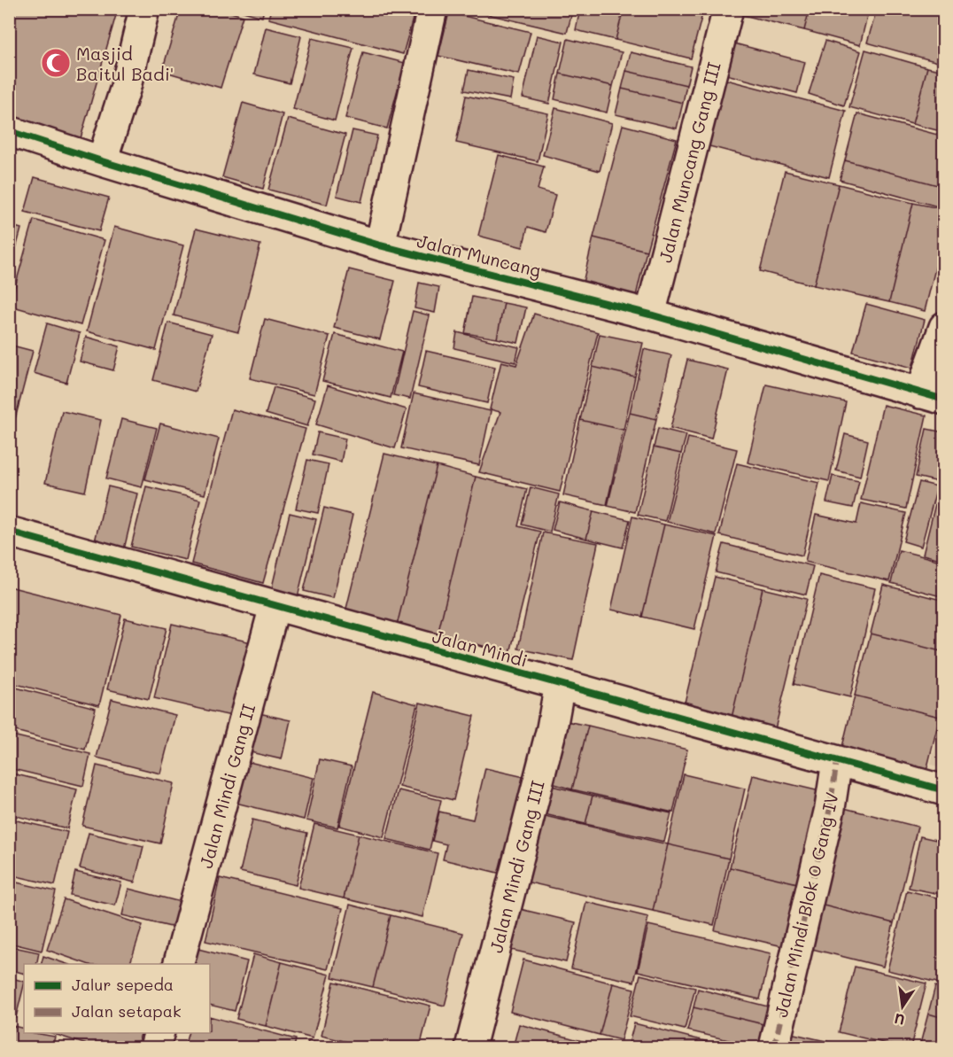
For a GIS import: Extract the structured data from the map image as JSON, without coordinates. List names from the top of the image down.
{
  "streets": {
    "street": [
      "Jalan Muncang Gang III",
      "Jalan Muncang",
      "Jalan Mindi",
      "Jalan Mindi Gang II",
      "Jalan Mindi Gang III",
      "Jalan Mindi Blok 0 Gang IV"
    ]
  },
  "crossings": [
    ["Jalan Muncang Gang III", "Jalan Muncang"],
    ["Jalan Mindi", "Jalan Mindi Gang II"],
    ["Jalan Mindi", "Jalan Mindi Gang III"],
    ["Jalan Mindi", "Jalan Mindi Blok 0 Gang IV"]
  ],
  "places": {
    "mosque": ["Masjid Baitul Badi'"]
  },
  "legend": ["Jalur sepeda", "Jalan setapak"],
  "north": "bottom"
}
